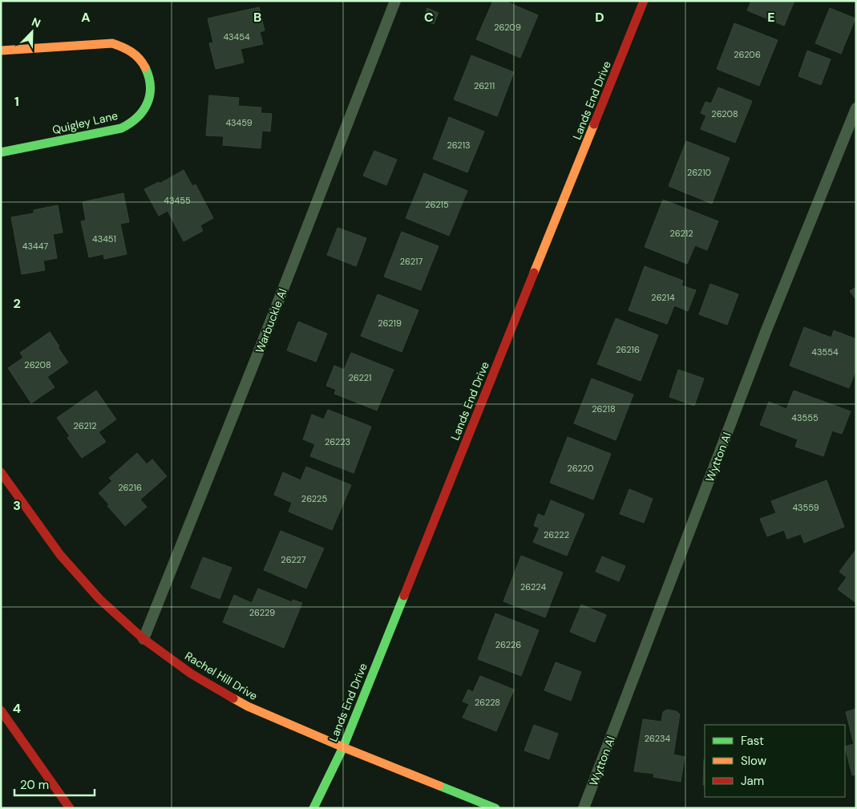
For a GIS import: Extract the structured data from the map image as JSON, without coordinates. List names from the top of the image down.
{
  "streets": {
    "street": ["Lands End Drive", "Quigley Lane", "Rachel Hill Drive"],
    "lane": ["Warbuckle Al", "Wytton Al"]
  },
  "crossings": [
    ["Lands End Drive", "Rachel Hill Drive"],
    ["Warbuckle Al", "Rachel Hill Drive"]
  ],
  "house_numbers": [
    "26209",
    "43454",
    "26206",
    "26211",
    "26208",
    "43459",
    "26213",
    "26210",
    "43455",
    "26215",
    "26212",
    "43451",
    "43447",
    "26217",
    "26214",
    "26219",
    "26216",
    "43554",
    "26208",
    "26221",
    "26218",
    "43555",
    "26212",
    "26223",
    "26220",
    "26216",
    "26225",
    "43559",
    "26222",
    "26227",
    "26224",
    "26229",
    "26226",
    "26228",
    "26234"
  ],
  "legend": ["Fast", "Slow", "Jam"],
  "scale_bar": "20 m",
  "north": "top right",
  "grid": {
    "columns": [
      "A",
      "B",
      "C",
      "D",
      "E"
    ],
    "rows": [
      "1",
      "2",
      "3",
      "4"
    ]
  }
}
